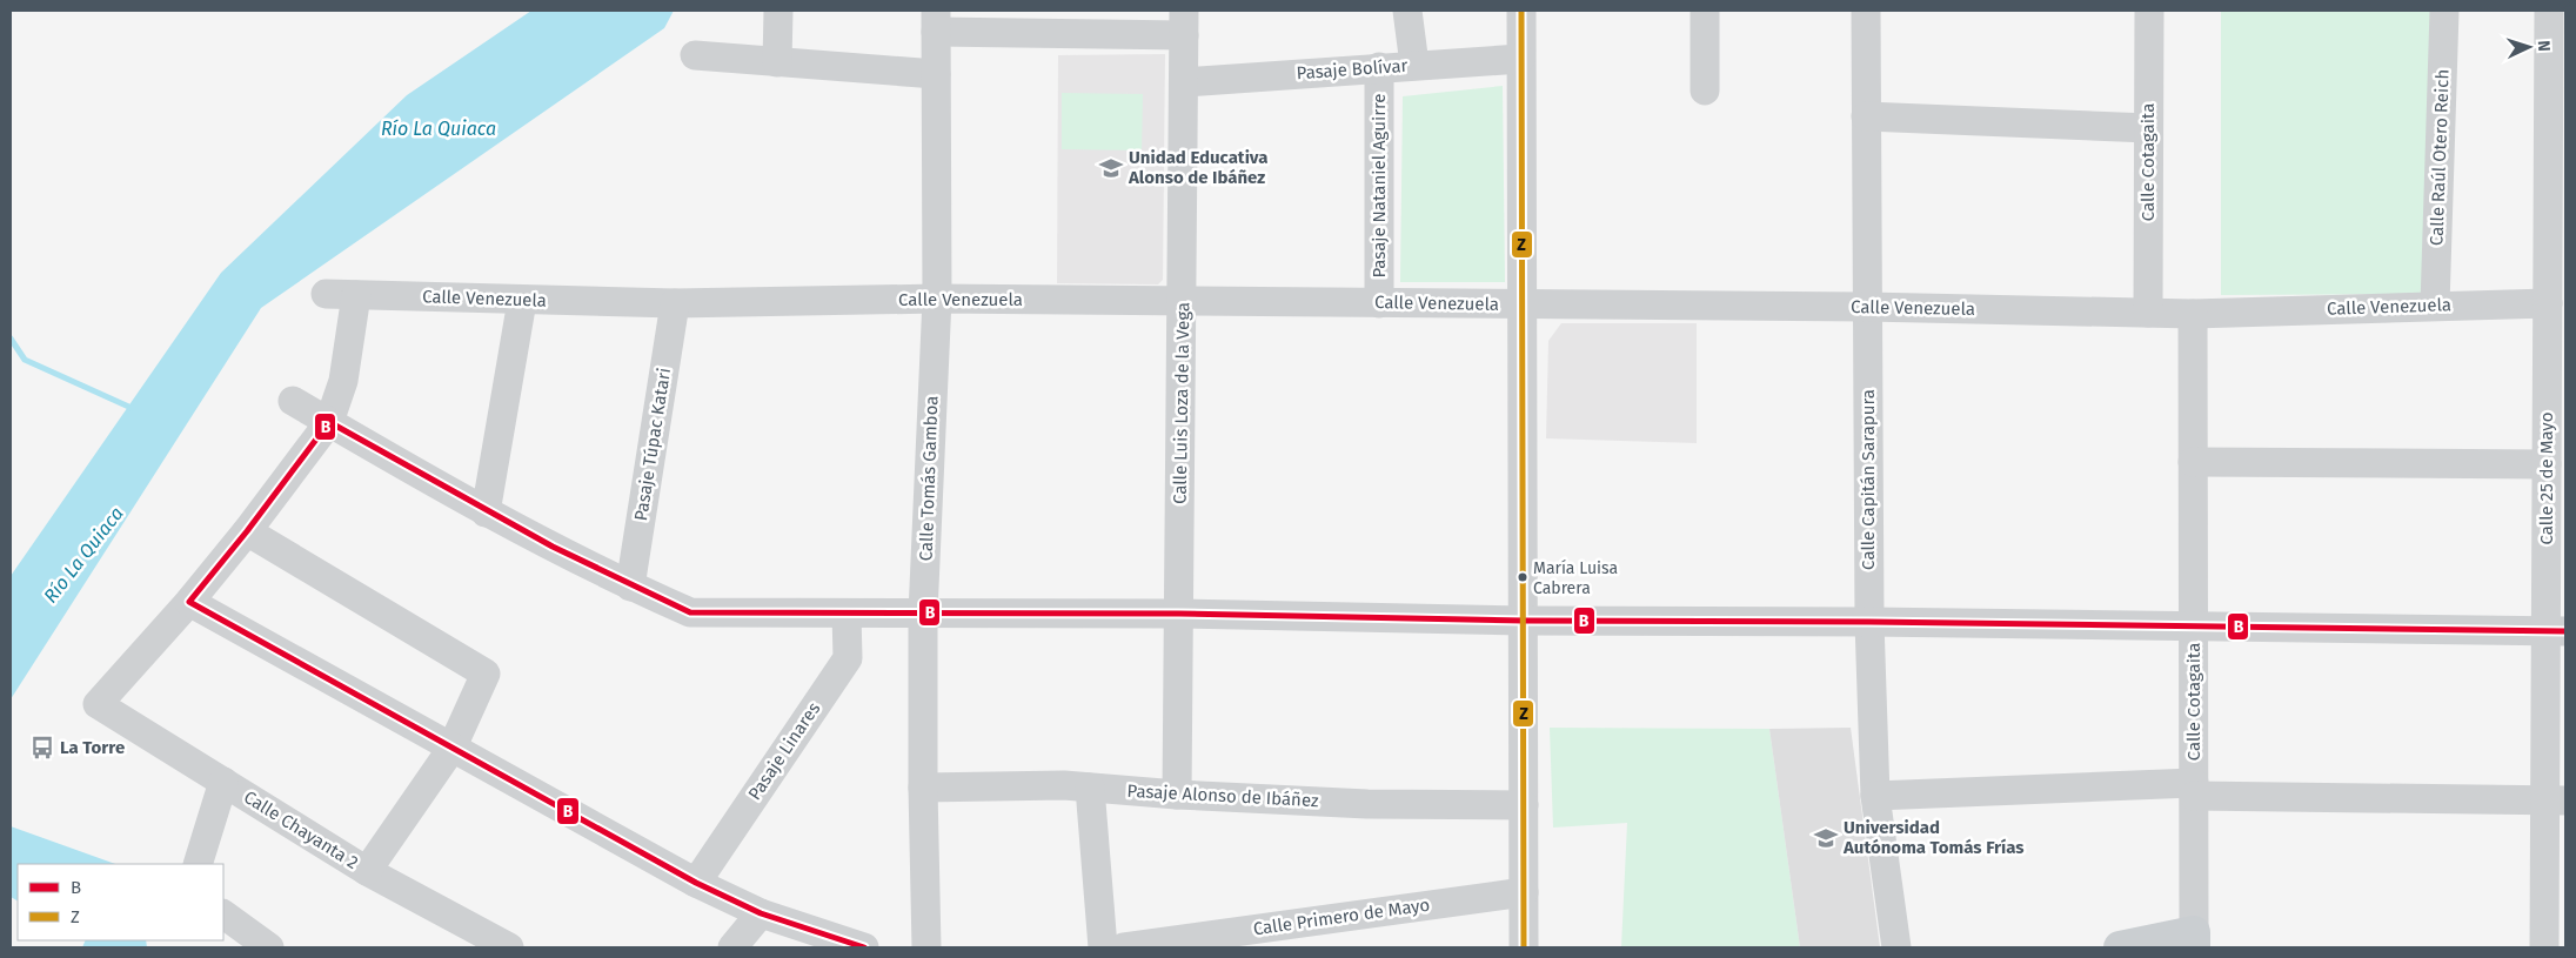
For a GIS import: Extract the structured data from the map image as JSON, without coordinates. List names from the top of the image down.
{
  "streets": {
    "street": [
      "Pasaje Bolívar",
      "Calle Raúl Otero Reich",
      "Calle Cotagaita",
      "Pasaje Nataniel Aguirre",
      "Calle Venezuela",
      "Calle Luis Loza de la Vega",
      "Pasaje Túpac Katari",
      "Calle Tomás Gamboa",
      "Calle 25 de Mayo",
      "Calle Capitán Sarapura",
      "Pasaje Linares",
      "Pasaje Alonso de Ibáñez",
      "Calle Chayanta 2",
      "Calle Primero de Mayo"
    ]
  },
  "crossings": [
    ["Pasaje Bolívar", "Pasaje Nataniel Aguirre"],
    ["Pasaje Bolívar", "Calle Luis Loza de la Vega"],
    ["Calle Raúl Otero Reich", "Calle Venezuela"],
    ["Calle Cotagaita", "Calle Venezuela"],
    ["Pasaje Nataniel Aguirre", "Calle Venezuela"],
    ["Calle Venezuela", "Calle Luis Loza de la Vega"],
    ["Calle Venezuela", "Pasaje Túpac Katari"],
    ["Calle Venezuela", "Calle Tomás Gamboa"],
    ["Calle Venezuela", "Calle 25 de Mayo"],
    ["Calle Venezuela", "Calle Capitán Sarapura"],
    ["Calle Luis Loza de la Vega", "Pasaje Alonso de Ibáñez"],
    ["Calle Tomás Gamboa", "Pasaje Alonso de Ibáñez"]
  ],
  "water": ["Río La Quiaca"],
  "places": {
    "school or university": ["Unidad Educativa Alonso de Ibáñez", "Universidad Autónoma Tomás Frías"],
    "other": ["María Luisa Cabrera"],
    "bus stop": ["La Torre"]
  },
  "lines": ["transit line Z", "transit line B"],
  "legend": ["B", "Z"],
  "north": "right"
}
